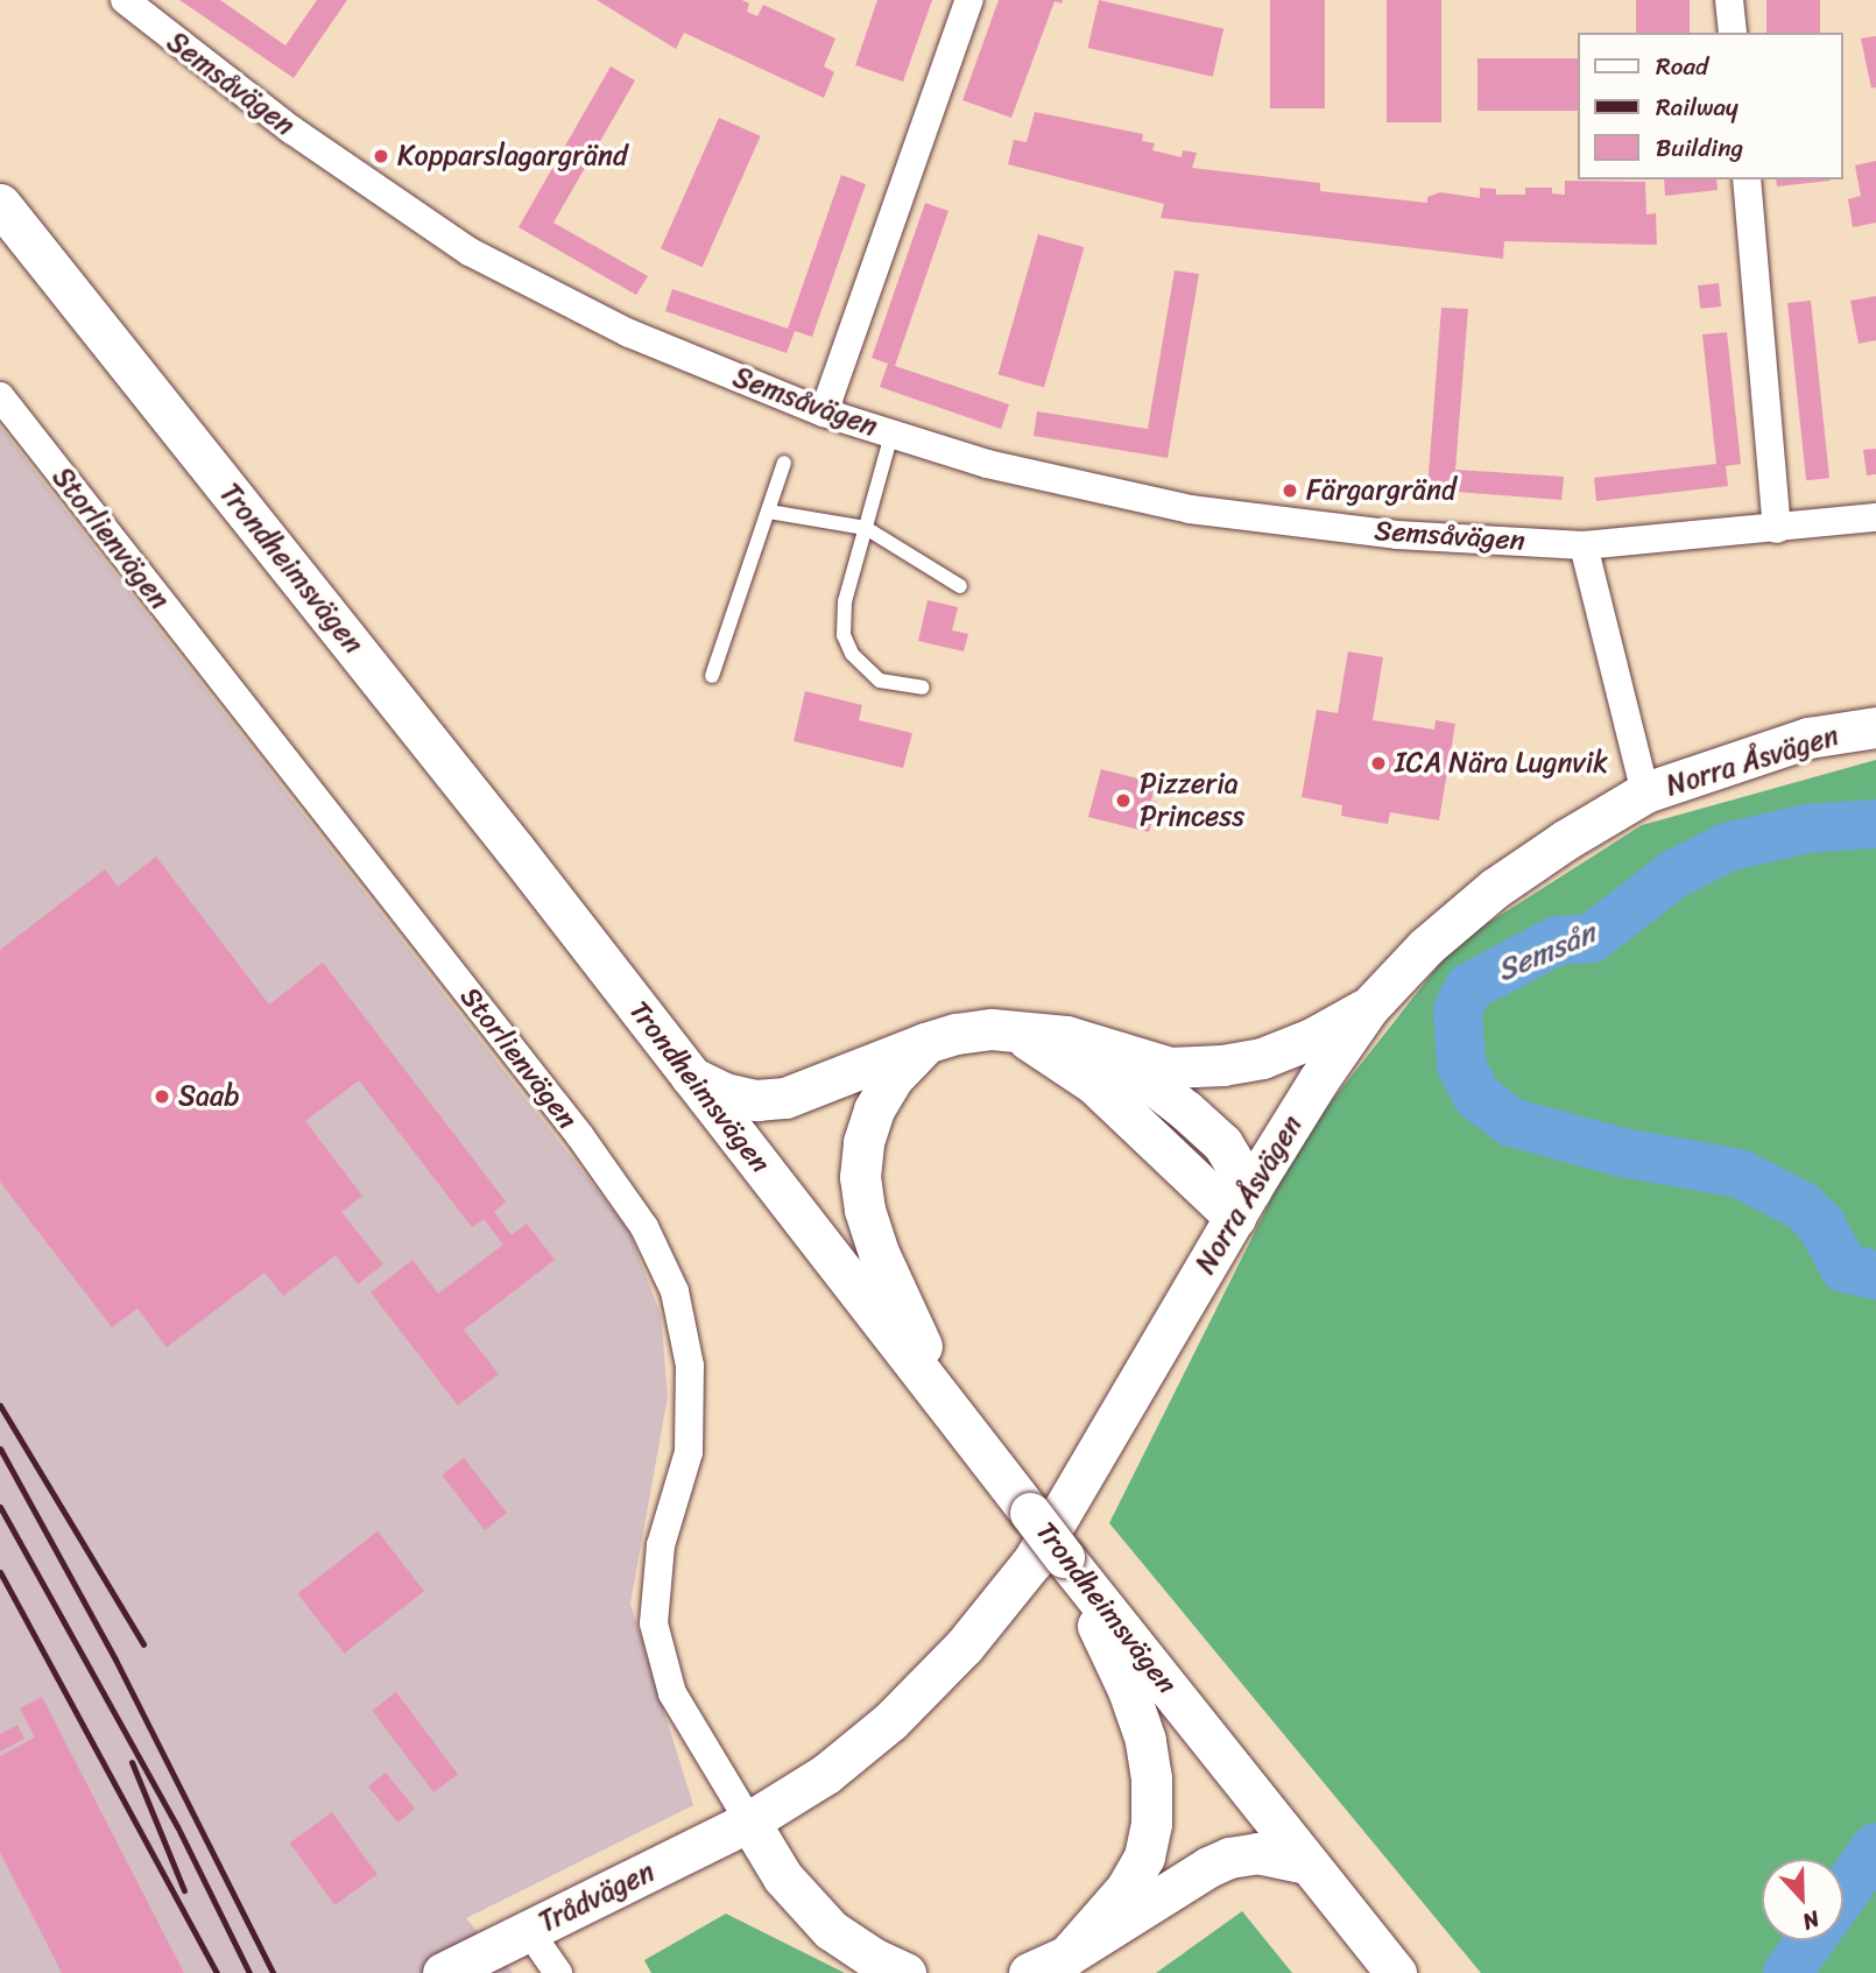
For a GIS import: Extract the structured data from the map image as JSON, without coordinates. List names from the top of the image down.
{
  "streets": {
    "main road": ["Trondheimsvägen", "Norra Åsvägen", "Trådvägen"],
    "street": ["Semsåvägen", "Storlienvägen"]
  },
  "crossings": [
    ["Storlienvägen", "Norra Åsvägen"],
    ["Storlienvägen", "Trådvägen"],
    ["Trondheimsvägen", "Norra Åsvägen"],
    ["Norra Åsvägen", "Trådvägen"]
  ],
  "water": ["Semsån"],
  "places": [
    "Kopparslagargränd",
    "Färgargränd",
    "ICA Nära Lugnvik",
    "Pizzeria Princess",
    "Saab"
  ],
  "legend": ["Road", "Railway", "Building"],
  "north": "bottom"
}
